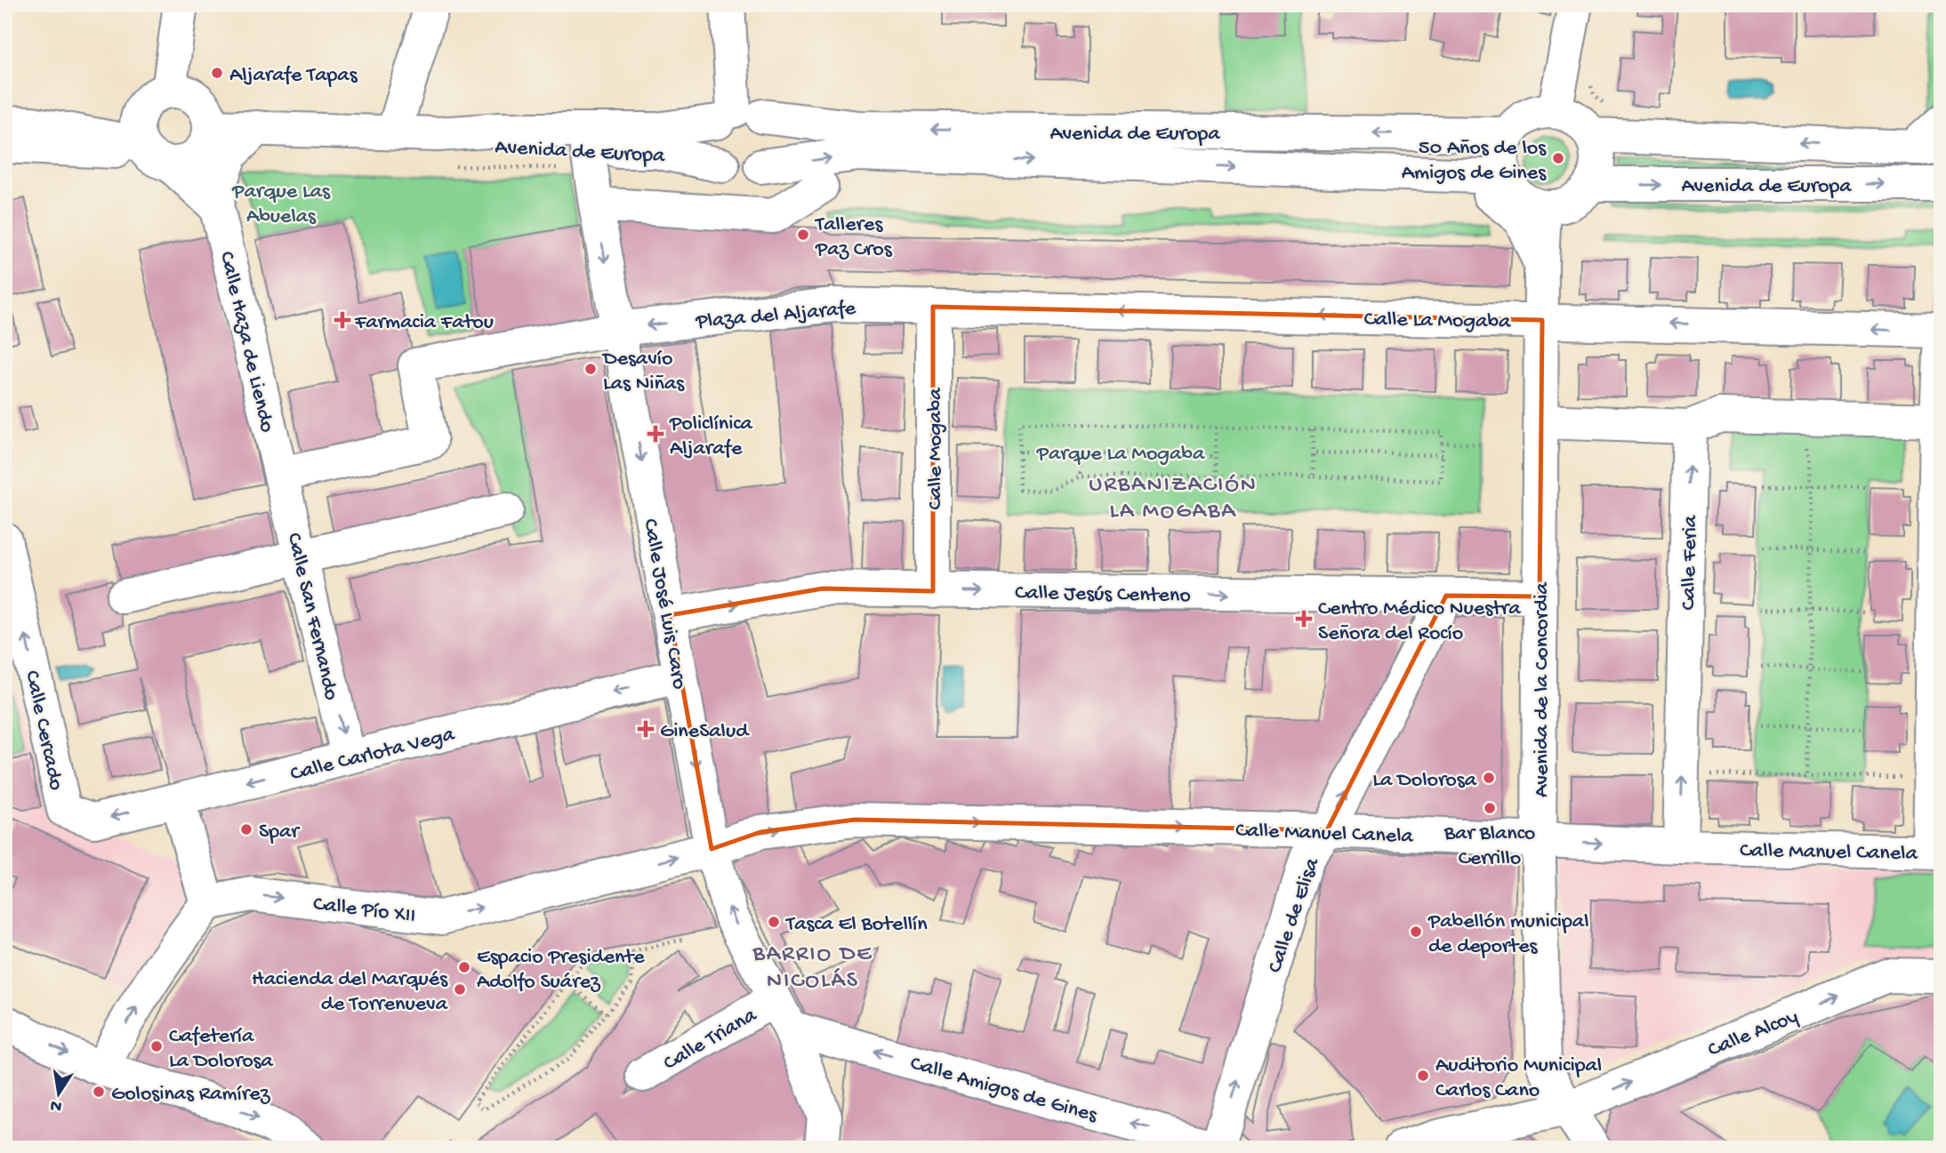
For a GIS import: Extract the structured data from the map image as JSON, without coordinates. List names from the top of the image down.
{
  "streets": {
    "street": [
      "Avenida de Europa",
      "Plaza del Aljarafe",
      "Calle La Mogaba",
      "Calle Haza de Liendo",
      "Calle Mogaba",
      "Calle Feria",
      "Calle Jesús Centeno",
      "Calle José Luis Caro",
      "Calle San Fernando",
      "Avenida de la Concordia",
      "Calle Cercado",
      "Calle Carlota Vega",
      "Calle Manuel Canela",
      "Calle Pío XII",
      "Calle de Elisa",
      "Calle Alcoy",
      "Calle Triana",
      "Calle Amigos de Gines"
    ]
  },
  "crossings": [
    ["Avenida de Europa", "Calle José Luis Caro"],
    ["Avenida de Europa", "Avenida de la Concordia"],
    ["Plaza del Aljarafe", "Calle La Mogaba"],
    ["Plaza del Aljarafe", "Calle Haza de Liendo"],
    ["Plaza del Aljarafe", "Calle Mogaba"],
    ["Plaza del Aljarafe", "Calle José Luis Caro"],
    ["Plaza del Aljarafe", "Calle San Fernando"],
    ["Calle La Mogaba", "Calle Mogaba"],
    ["Calle La Mogaba", "Avenida de la Concordia"],
    ["Calle Haza de Liendo", "Calle San Fernando"],
    ["Calle Mogaba", "Calle Jesús Centeno"],
    ["Calle Feria", "Calle Manuel Canela"],
    ["Calle Jesús Centeno", "Calle José Luis Caro"],
    ["Calle Jesús Centeno", "Avenida de la Concordia"],
    ["Calle Jesús Centeno", "Calle de Elisa"],
    ["Calle José Luis Caro", "Calle Carlota Vega"],
    ["Calle José Luis Caro", "Calle Manuel Canela"],
    ["Calle José Luis Caro", "Calle Pío XII"],
    ["Calle José Luis Caro", "Calle Triana"],
    ["Calle José Luis Caro", "Calle Amigos de Gines"],
    ["Calle San Fernando", "Calle Carlota Vega"],
    ["Avenida de la Concordia", "Calle Manuel Canela"],
    ["Avenida de la Concordia", "Calle Alcoy"],
    ["Calle Cercado", "Calle Carlota Vega"],
    ["Calle Manuel Canela", "Calle Pío XII"],
    ["Calle Manuel Canela", "Calle de Elisa"],
    ["Calle de Elisa", "Calle Amigos de Gines"],
    ["Calle Triana", "Calle Amigos de Gines"]
  ],
  "one_way": [
    "Calle Jesús Centeno",
    "Calle San Fernando",
    "Calle Cercado",
    "Calle Manuel Canela",
    "Calle Pío XII",
    "Calle de Elisa",
    "Calle Alcoy",
    "Calle Amigos de Gines"
  ],
  "districts": ["URBANIZACIÓN LA MOGABA", "BARRIO DE NICOLÁS"],
  "parks": ["Parque Las Abuelas", "Parque La Mogaba"],
  "places": {
    "other": [
      "Aljarafe Tapas",
      "50 Años de los Amigos de Gines",
      "Talleres Paz Cros",
      "Desavío Las Niñas",
      "La Dolorosa",
      "Bar Blanco Cerrillo",
      "Spar",
      "Tasca El Botellín",
      "Pabellón municipal de deportes",
      "Espacio Presidente Adolfo Suárez",
      "Hacienda del Marqués de Torrenueva",
      "Cafetería La Dolorosa",
      "Auditorio Municipal Carlos Cano",
      "Golosinas Ramírez"
    ],
    "health": [
      "Farmacia Fatou",
      "Policlínica Aljarafe",
      "Centro Médico Nuestra Señora del Rocío",
      "GineSalud"
    ]
  },
  "north": "bottom"
}
